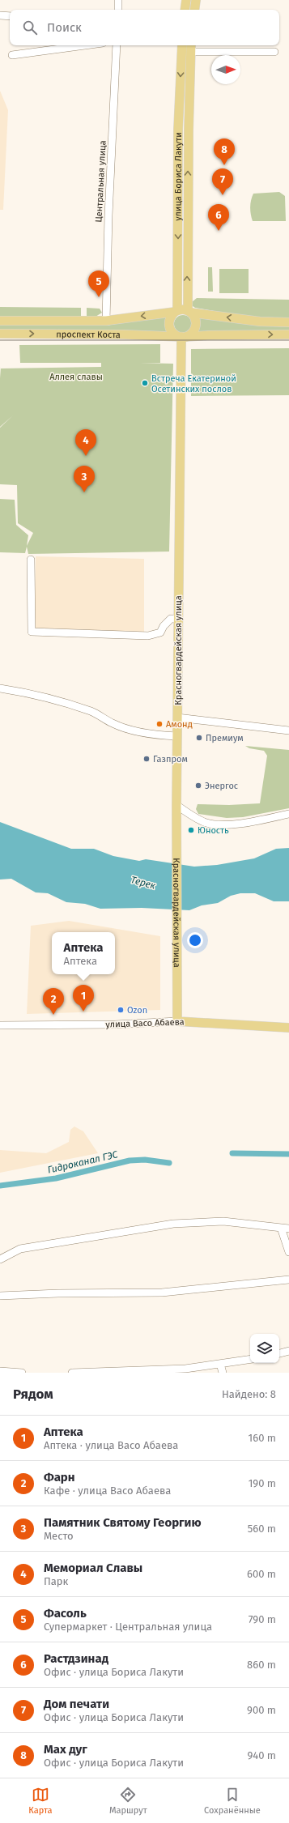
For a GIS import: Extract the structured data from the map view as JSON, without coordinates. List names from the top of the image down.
{
  "streets": {
    "main road": [
      "улица Бориса Лакути",
      "проспект Коста",
      "Красногвардейская улица",
      "улица Васо Абаева"
    ],
    "street": ["Центральная улица"]
  },
  "crossings": [
    ["улица Бориса Лакути", "проспект Коста"],
    ["улица Бориса Лакути", "Красногвардейская улица"],
    ["Центральная улица", "проспект Коста"],
    ["проспект Коста", "Красногвардейская улица"],
    ["Красногвардейская улица", "улица Васо Абаева"]
  ],
  "water": ["Терек", "Гидроканал ГЭС"],
  "parks": ["Аллея славы"],
  "places": [
    "Встреча Екатериной Осетинских послов",
    "Амонд",
    "Премиум",
    "Газпром",
    "Энергос",
    "Юность",
    "Ozon"
  ],
  "north": "right",
  "page": {
    "search": "Поиск",
    "pins": [
      "8",
      "7",
      "6",
      "5",
      "4",
      "3",
      "1",
      "2"
    ],
    "popup": ["Аптека", "Аптека"],
    "heading": ["Рядом", "Найдено: 8"],
    "list": [
      {
        "mark": "1",
        "name": "Аптека",
        "note": "Аптека · улица Васо Абаева",
        "value": "160 m"
      },
      {
        "mark": "2",
        "name": "Фарн",
        "note": "Кафе · улица Васо Абаева",
        "value": "190 m"
      },
      {
        "mark": "3",
        "name": "Памятник Святому Георгию",
        "note": "Место",
        "value": "560 m"
      },
      {
        "mark": "4",
        "name": "Мемориал Славы",
        "note": "Парк",
        "value": "600 m"
      },
      {
        "mark": "5",
        "name": "Фасоль",
        "note": "Супермаркет · Центральная улица",
        "value": "790 m"
      },
      {
        "mark": "6",
        "name": "Растдзинад",
        "note": "Офис · улица Бориса Лакути",
        "value": "860 m"
      },
      {
        "mark": "7",
        "name": "Дом печати",
        "note": "Офис · улица Бориса Лакути",
        "value": "900 m"
      },
      {
        "mark": "8",
        "name": "Мах дуг",
        "note": "Офис · улица Бориса Лакути",
        "value": "940 m"
      }
    ],
    "nav": ["Карта", "Маршрут", "Сохранённые"]
  }
}
